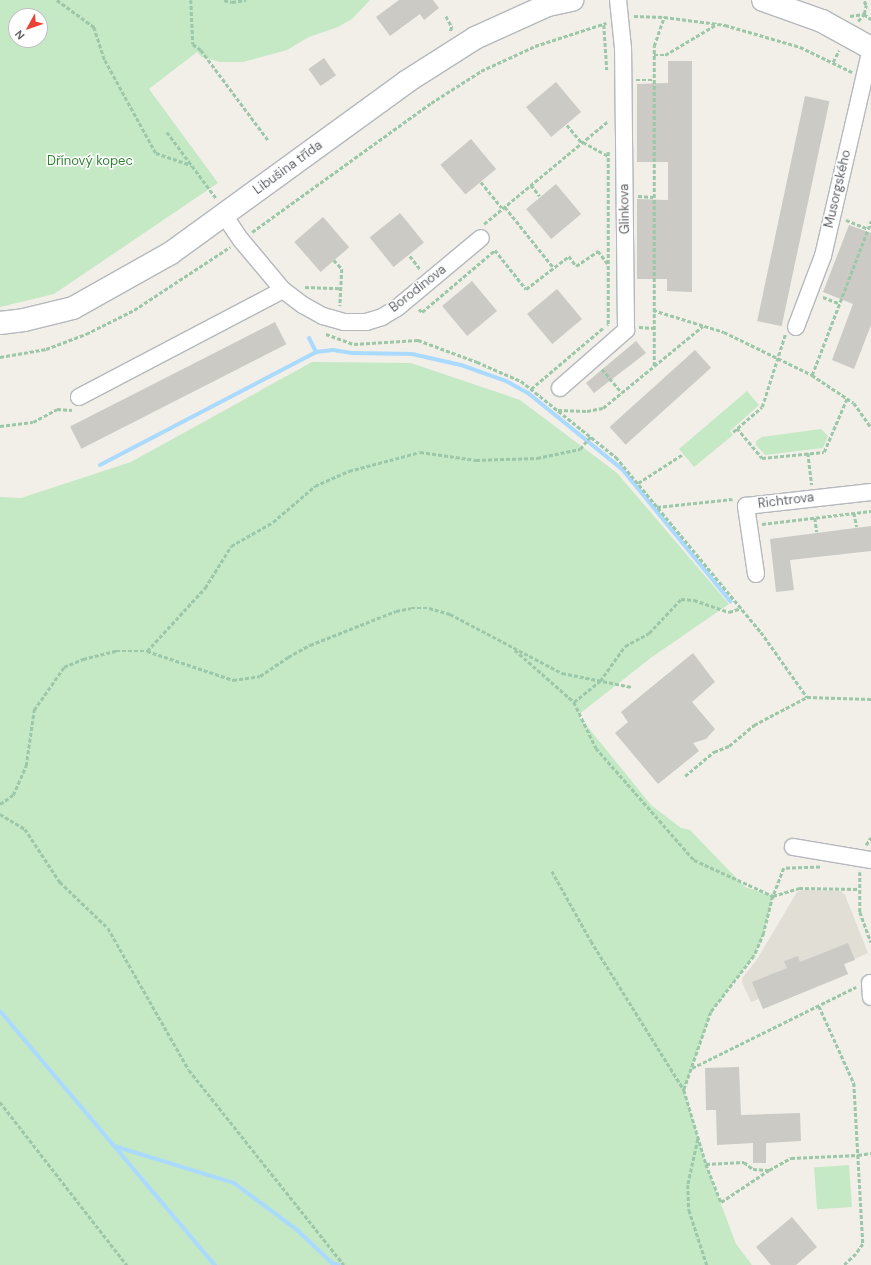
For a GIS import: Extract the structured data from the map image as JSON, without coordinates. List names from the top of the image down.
{
  "streets": {
    "street": [
      "Libušina třída",
      "Musorgského",
      "Glinkova",
      "Borodinova",
      "Richtrova"
    ]
  },
  "crossings": [
    ["Libušina třída", "Borodinova"]
  ],
  "parks": ["Dřínový kopec"],
  "north": "bottom left"
}
